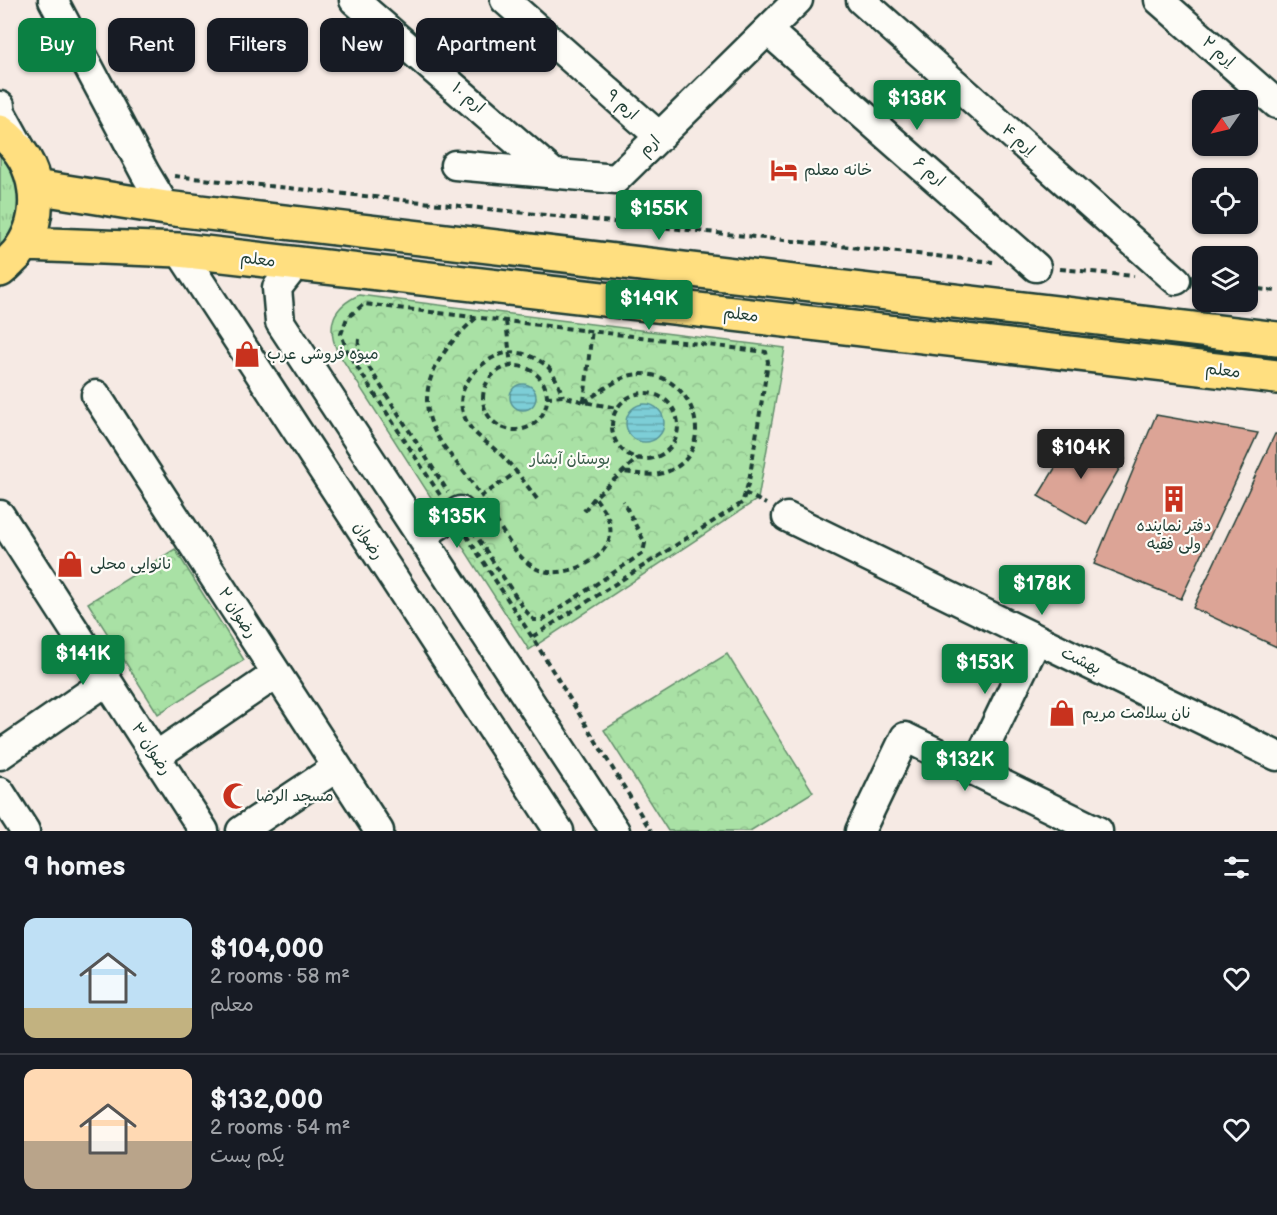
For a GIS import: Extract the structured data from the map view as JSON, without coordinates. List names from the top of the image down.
{
  "streets": {
    "main road": ["معلم"],
    "street": [
      "اِرم ۲",
      "ارم ۱۰",
      "ارم ۹",
      "اِرم ۴",
      "ارم",
      "ارم ۶",
      "رضوان",
      "رضوان ۲",
      "بهشت",
      "رضوان ۳"
    ]
  },
  "crossings": [
    ["ارم ۱۰", "ارم"],
    ["ارم ۹", "ارم"],
    ["ارم", "ارم ۶"],
    ["معلم", "رضوان"]
  ],
  "parks": ["بوستان آبشار"],
  "places": {
    "hotel": ["خانه معلم"],
    "shop": ["میوه فروشی عرب", "نانوایی محلی", "نان سلامت مریم"],
    "building": ["دفتر نماینده ولی فقیه"],
    "mosque": ["مسجد الرضا"]
  },
  "north": "bottom left",
  "page": {
    "chip": [
      "Buy",
      "Rent",
      "Filters",
      "New",
      "Apartment"
    ],
    "price": [
      "$138K",
      "$155K",
      "$149K",
      "$104K",
      "$135K",
      "$178K",
      "$141K",
      "$153K",
      "$132K"
    ],
    "heading": "9 homes",
    "list": [
      {
        "name": "$104,000",
        "note": "2 rooms · 58 m² · معلم"
      },
      {
        "name": "$132,000",
        "note": "2 rooms · 54 m² · یکم پست"
      }
    ]
  }
}
